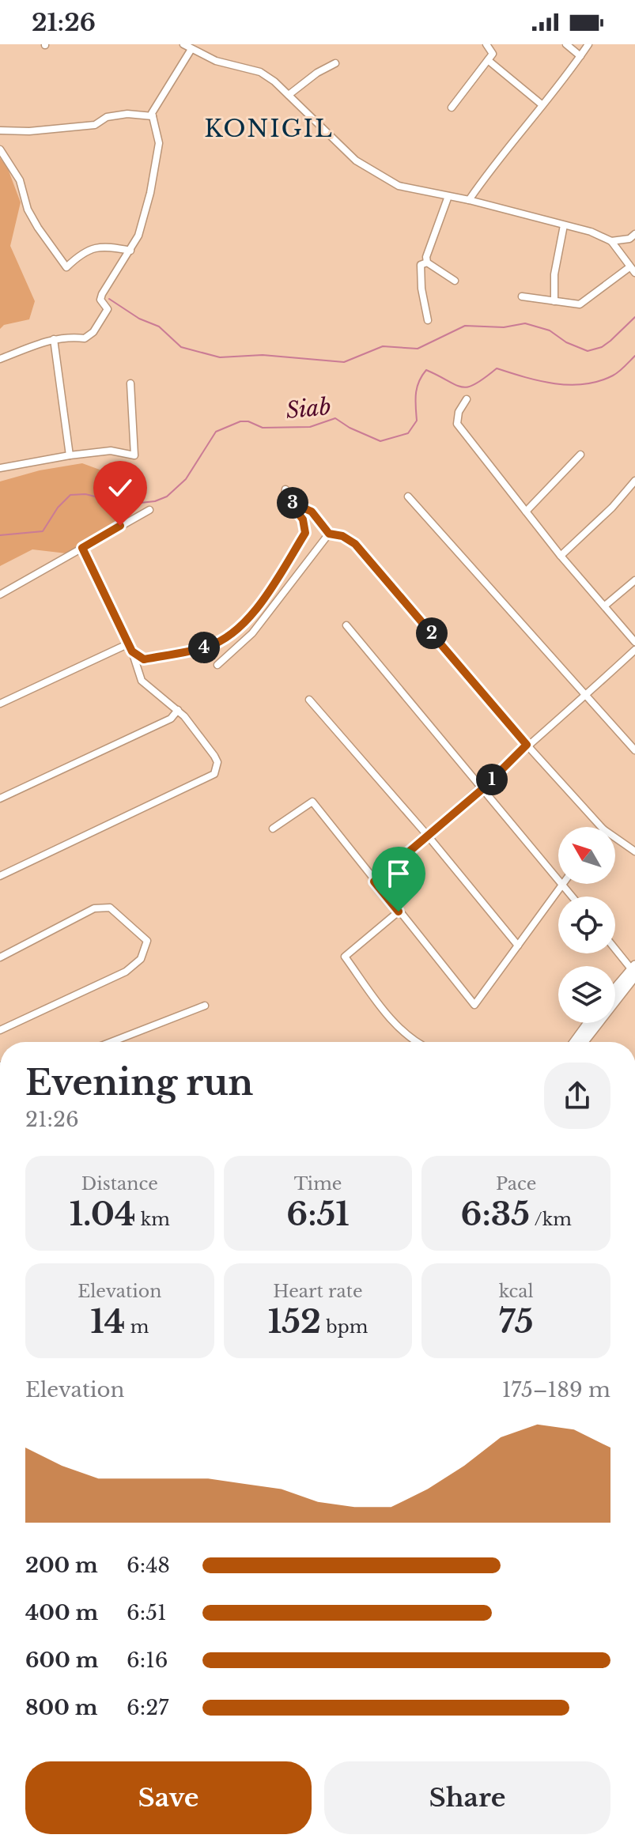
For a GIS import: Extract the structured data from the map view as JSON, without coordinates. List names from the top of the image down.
{
  "districts": ["KONIGIL"],
  "water": ["Siab"],
  "north": "top left",
  "page": {
    "status": "21:26",
    "pins": [
      "3",
      "2",
      "4",
      "1"
    ],
    "heading": ["Evening run", "21:26"],
    "stats": [
      ["Distance", "1.04 km"],
      ["Time", "6:51"],
      ["Pace", "6:35 /km"],
      ["Elevation", "14 m"],
      ["Heart rate", "152 bpm"],
      ["kcal", "75"]
    ],
    "chart": ["Elevation", "175–189 m"],
    "list": [
      {
        "name": "200 m",
        "note": "6:48"
      },
      {
        "name": "400 m",
        "note": "6:51"
      },
      {
        "name": "600 m",
        "note": "6:16"
      },
      {
        "name": "800 m",
        "note": "6:27"
      }
    ],
    "buttons": ["Save", "Share"]
  }
}
